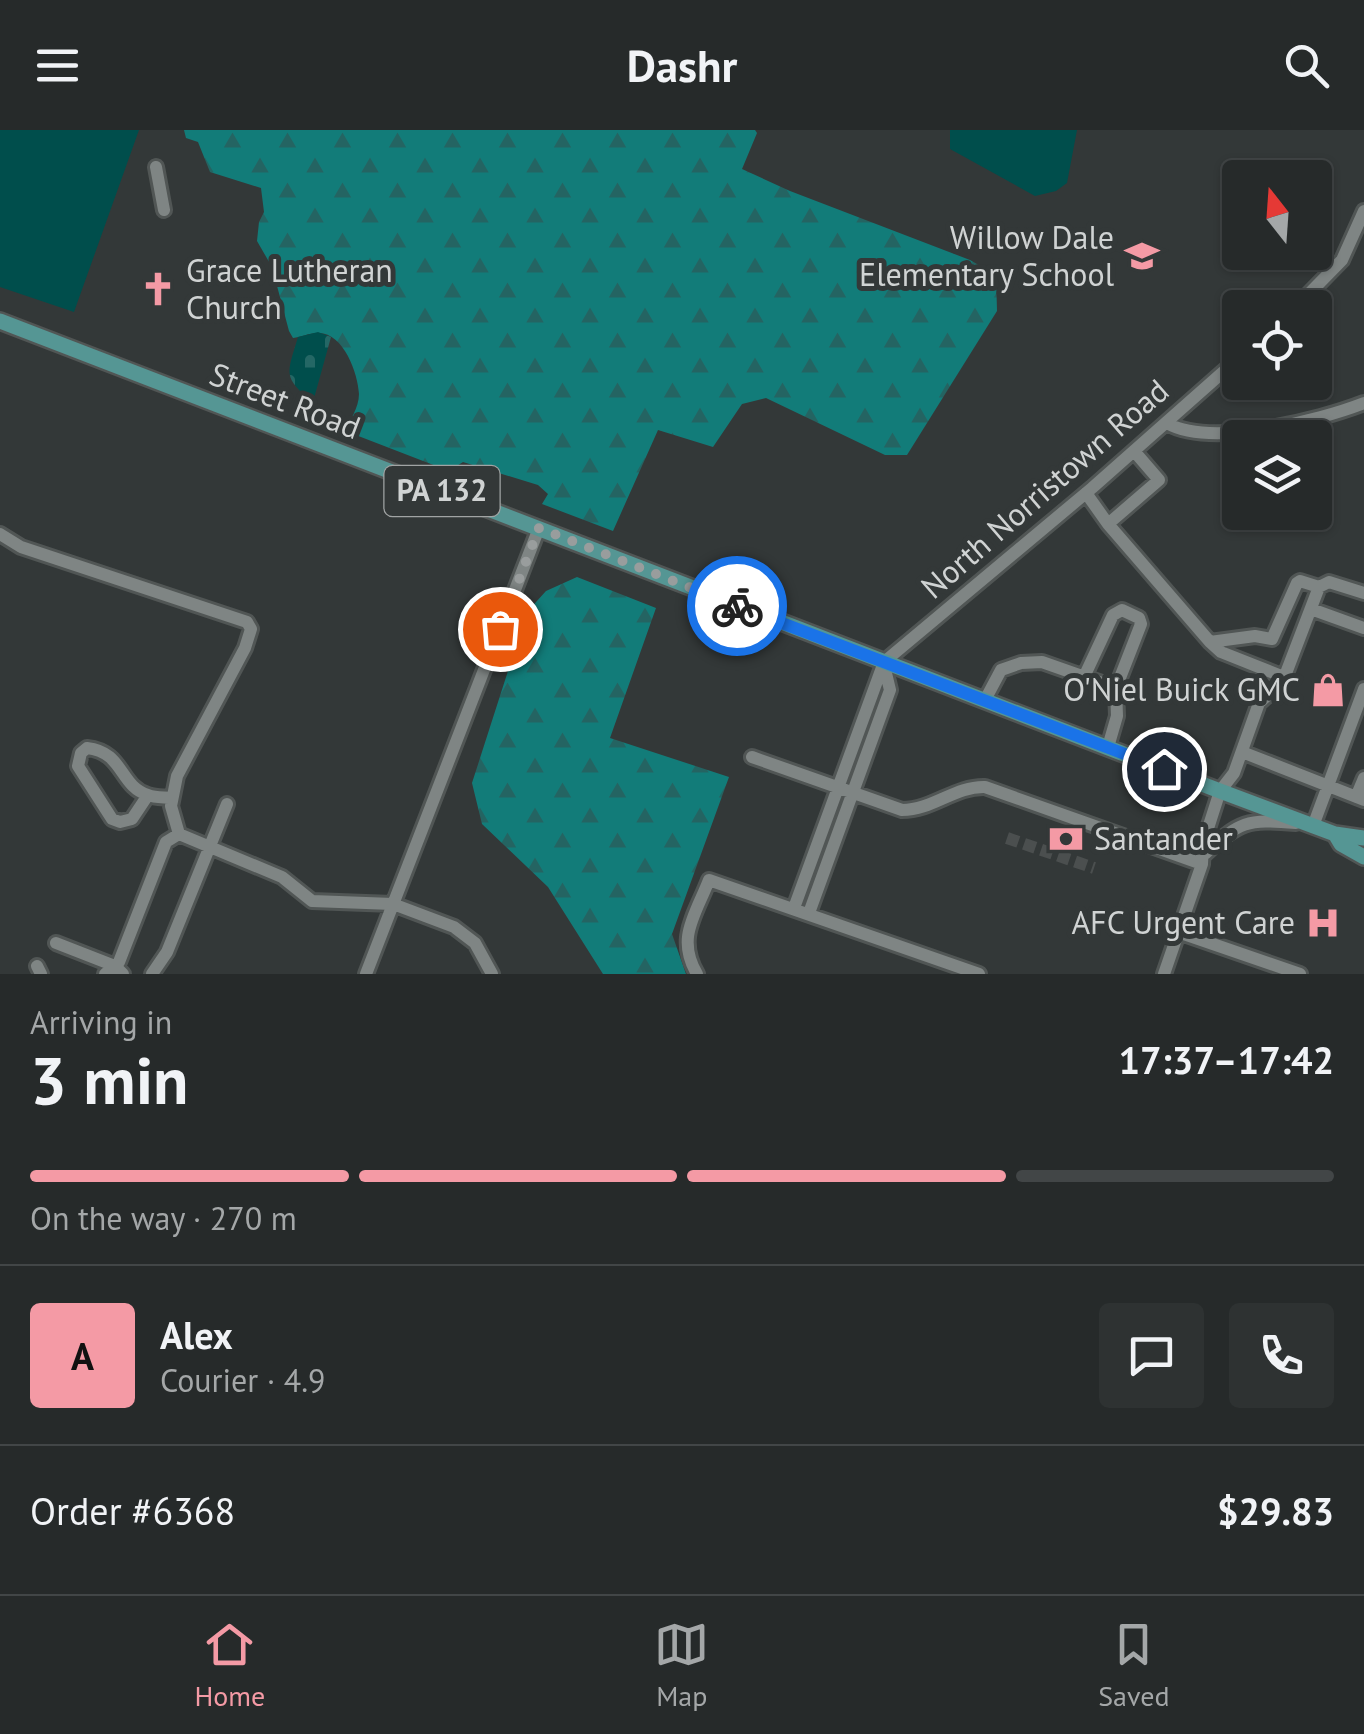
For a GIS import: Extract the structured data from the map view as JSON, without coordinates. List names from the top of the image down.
{
  "streets": {
    "main road": ["Street Road", "PA 132"],
    "street": ["North Norristown Road"]
  },
  "crossings": [
    ["Street Road", "North Norristown Road"]
  ],
  "places": {
    "school or university": ["Willow Dale Elementary School"],
    "church": ["Grace Lutheran Church"],
    "shop": ["O'Niel Buick GMC"],
    "bank": ["Santander"],
    "hospital": ["AFC Urgent Care"]
  },
  "north": "top",
  "page": {
    "header": "Dashr",
    "heading": ["3 min", "Arriving in", "17:37–17:42"],
    "panel": [
      "Alex",
      "Courier · 4.9",
      "Order #6368",
      "$29.83"
    ],
    "bar": "On the way · 270 m",
    "round": "A",
    "tabs": ["Home", "Map", "Saved"]
  }
}
